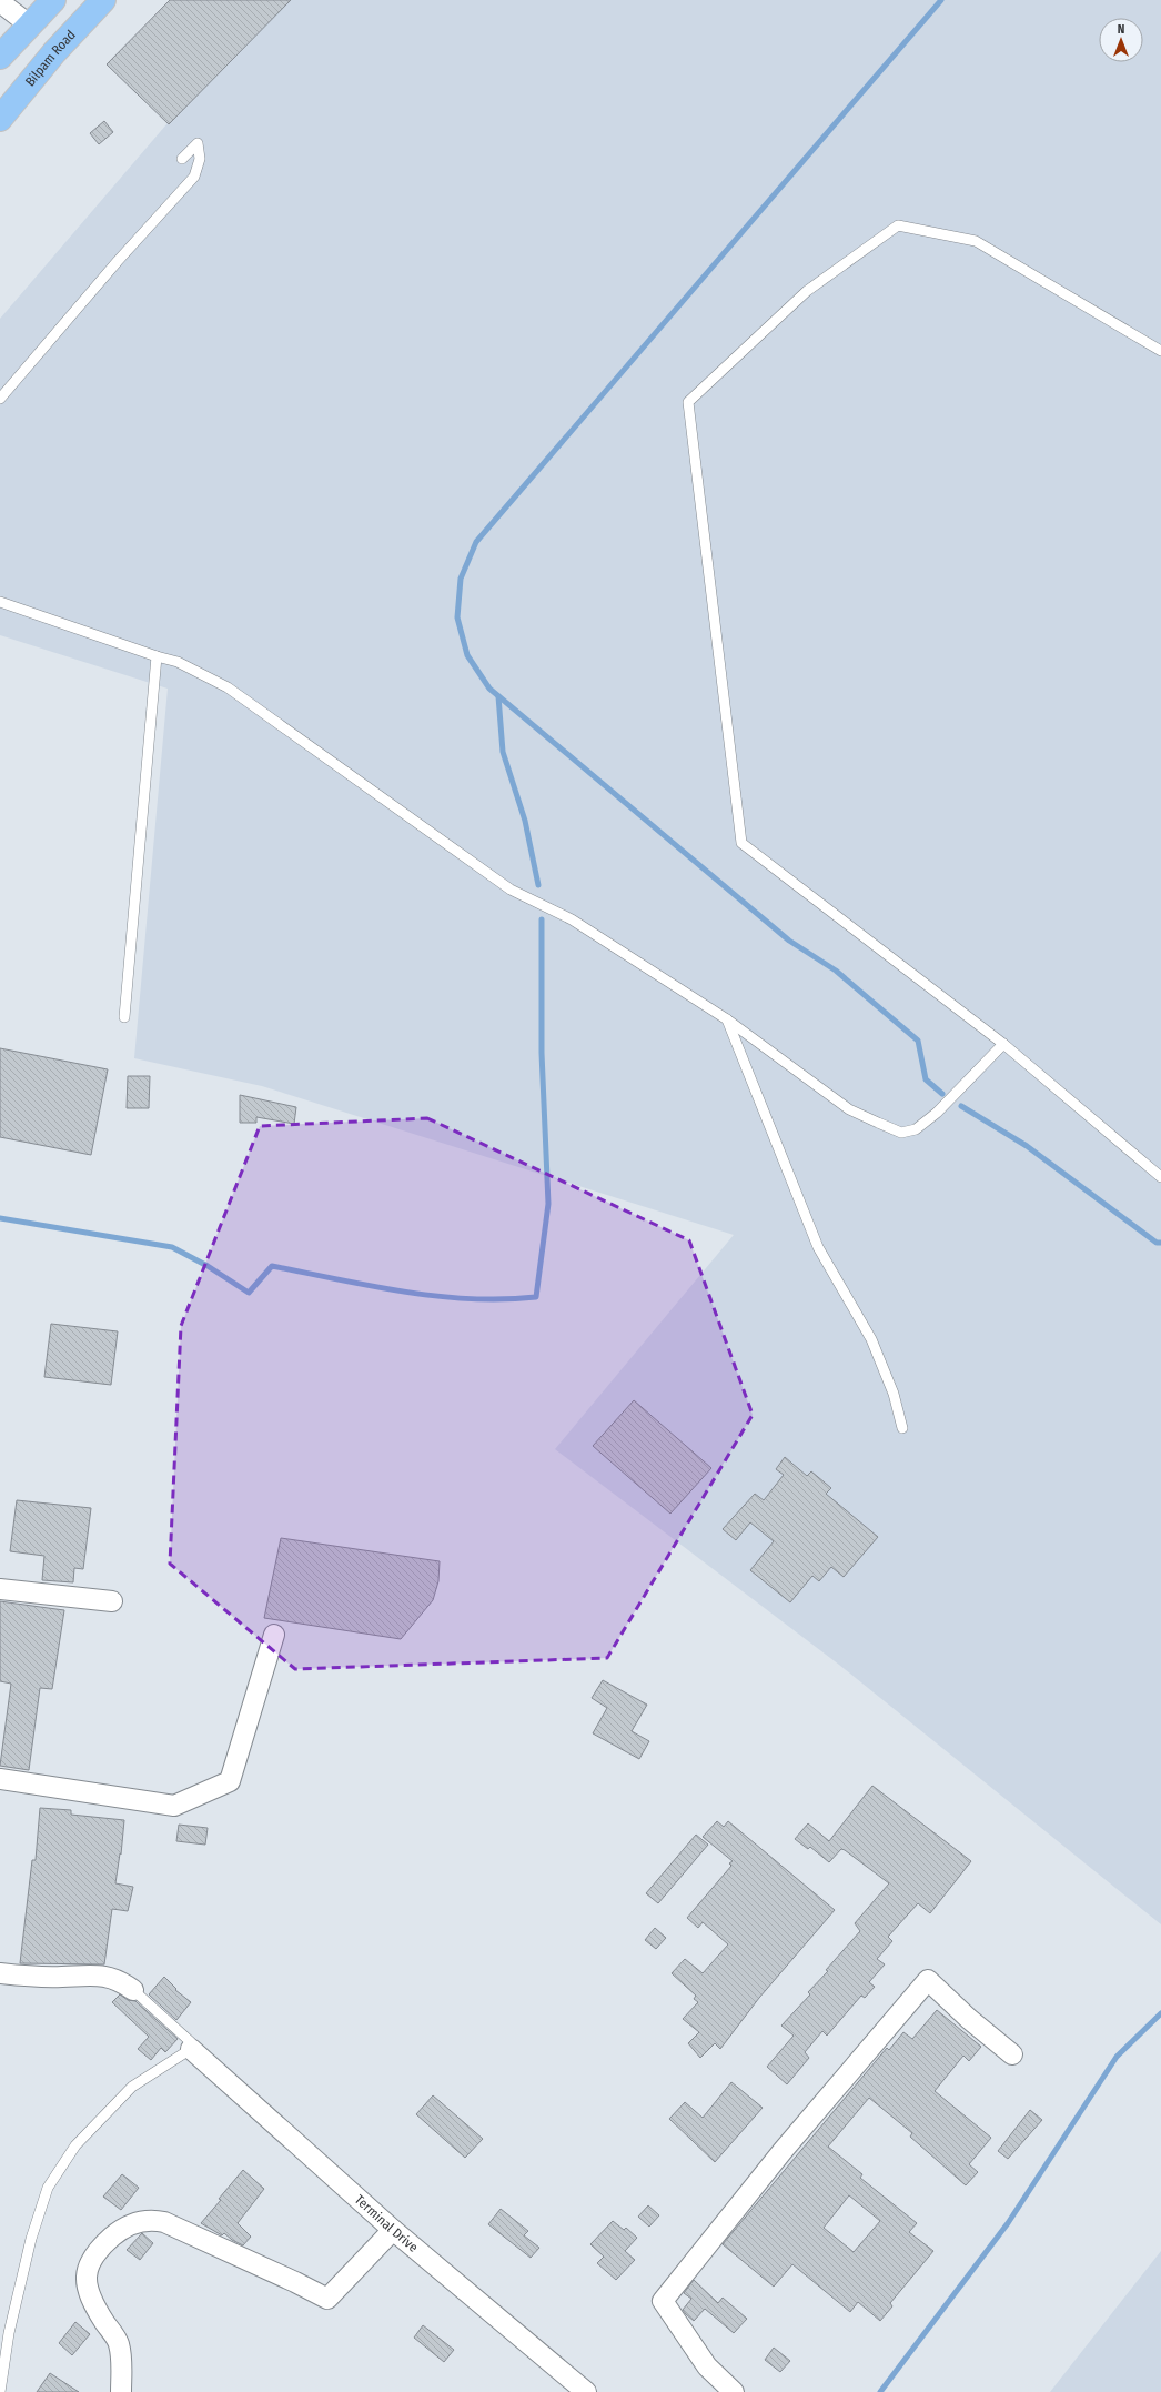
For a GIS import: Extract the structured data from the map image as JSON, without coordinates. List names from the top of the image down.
{
  "streets": {
    "main road": ["Bilpam Road"],
    "street": ["Terminal Drive"]
  },
  "north": "top"
}
